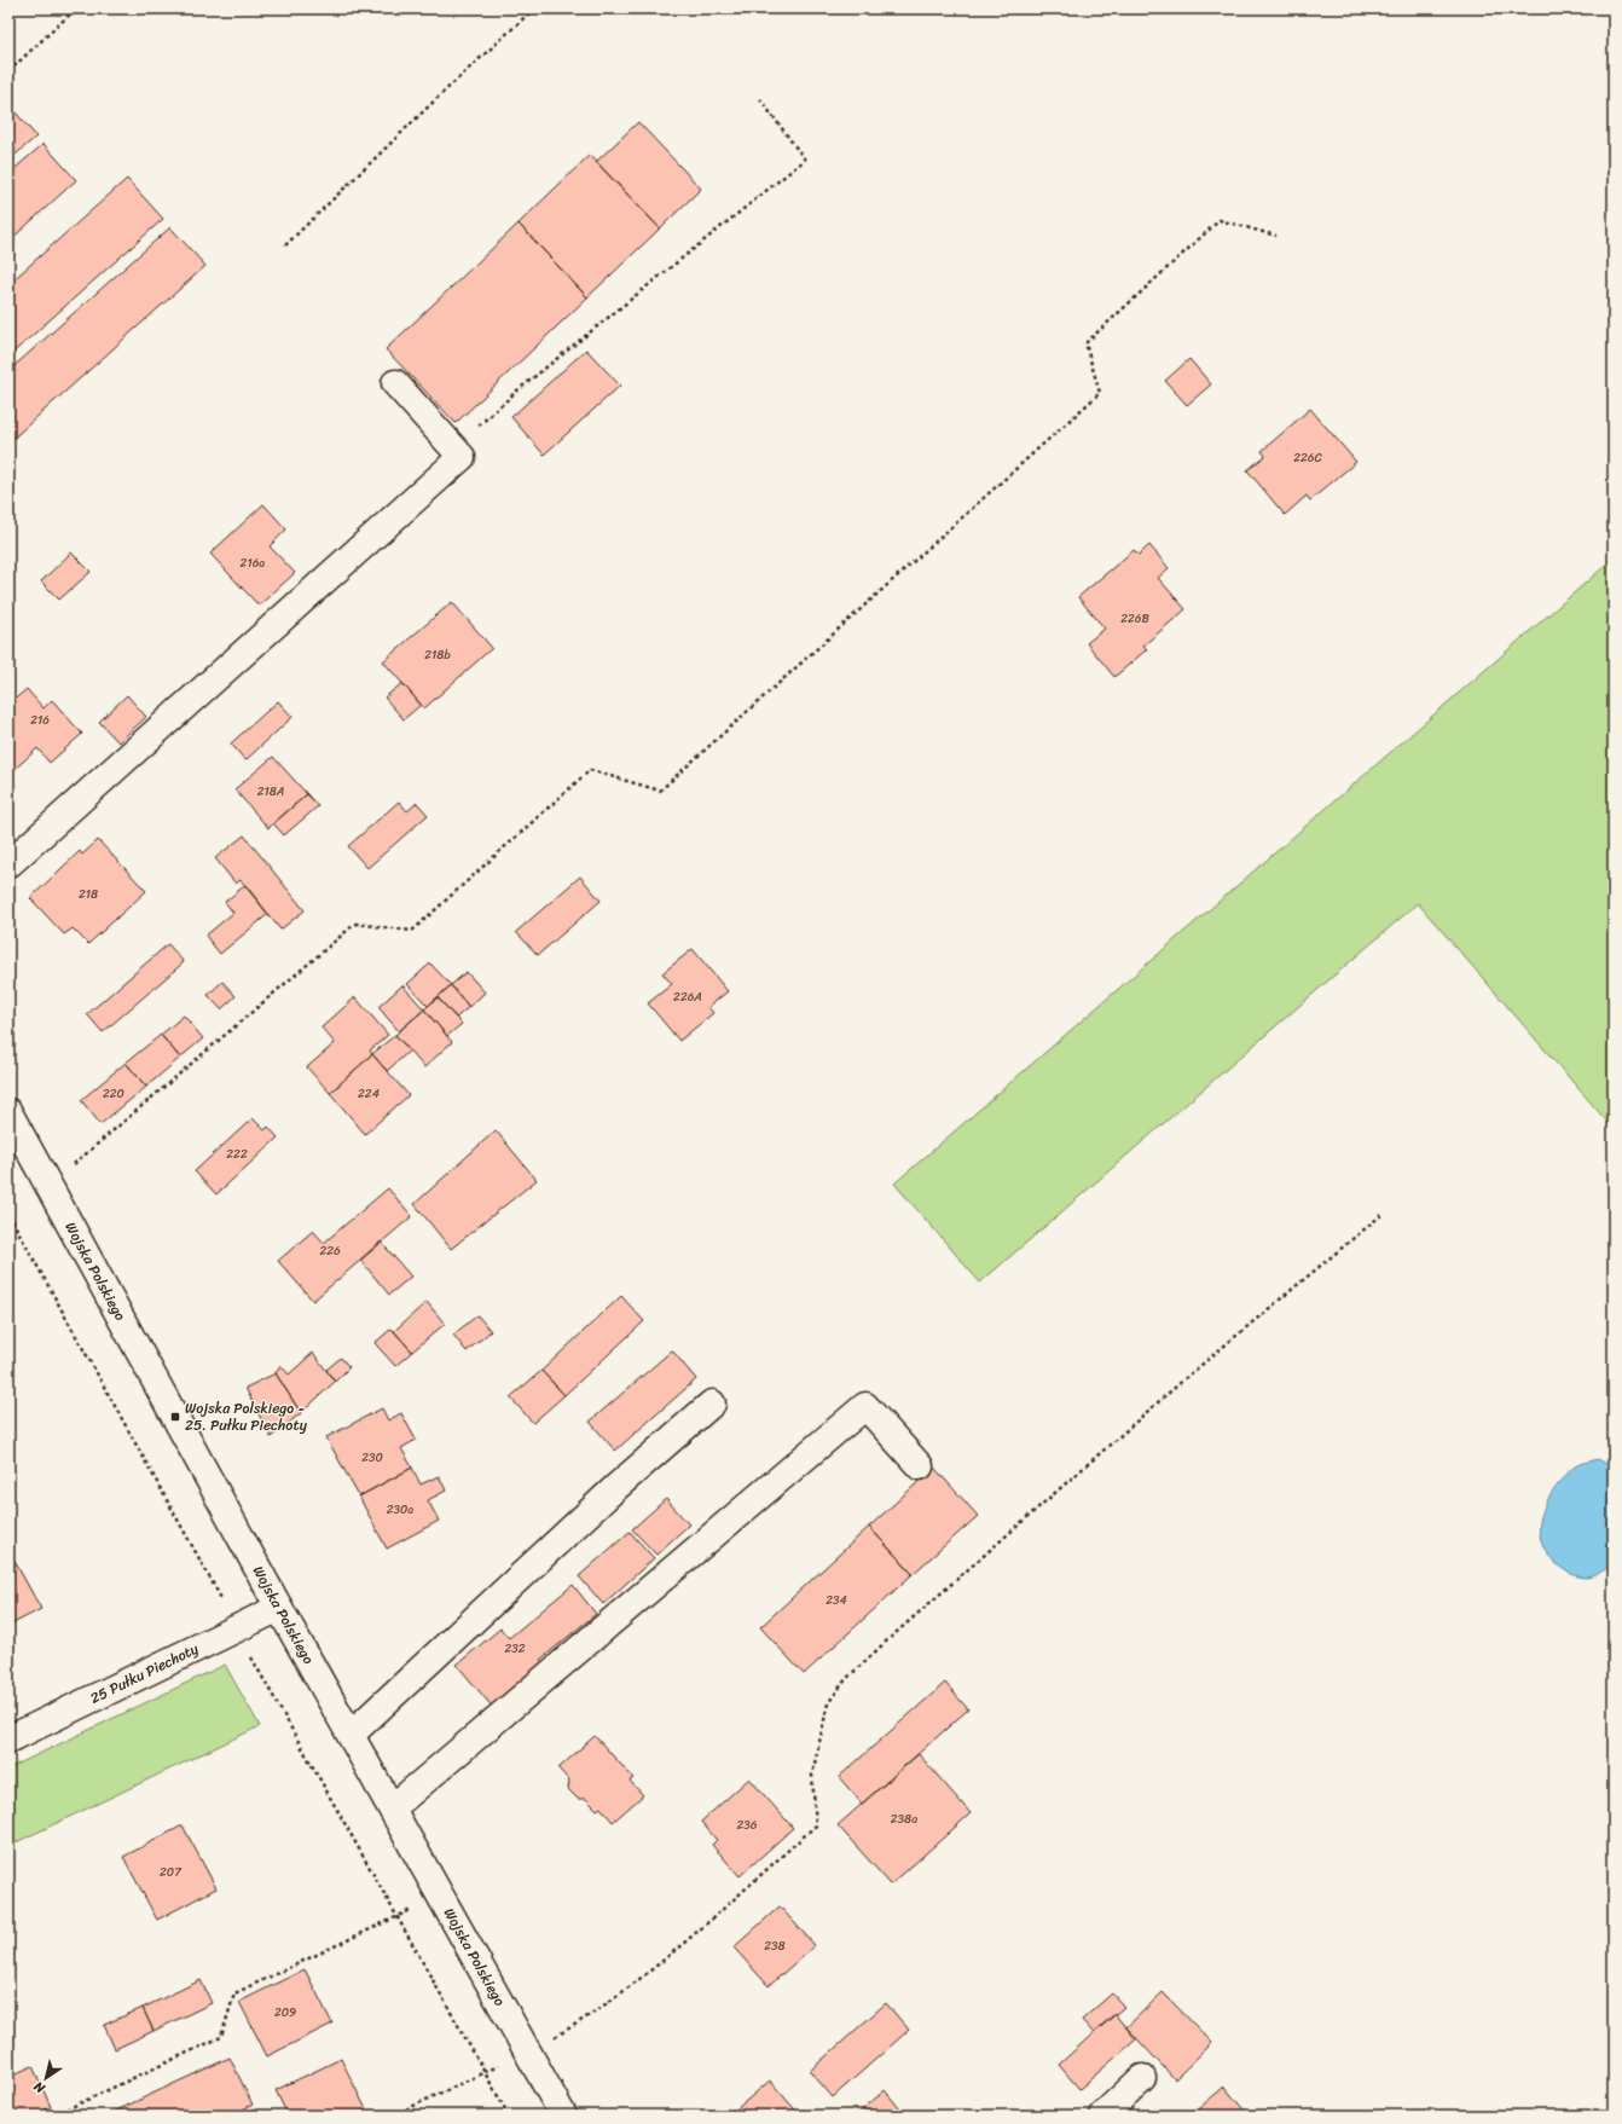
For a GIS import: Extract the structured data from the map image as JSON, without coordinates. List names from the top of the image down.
{
  "streets": {
    "main road": ["Wojska Polskiego", "25 Pułku Piechoty"]
  },
  "crossings": [
    ["Wojska Polskiego", "25 Pułku Piechoty"]
  ],
  "places": {
    "transit": ["Wojska Polskiego - 25. Pułku Piechoty"]
  },
  "house_numbers": [
    "226C",
    "216a",
    "226B",
    "218b",
    "216",
    "218A",
    "218",
    "226A",
    "220",
    "224",
    "222",
    "226",
    "230",
    "230a",
    "234",
    "232",
    "238a",
    "236",
    "207",
    "238",
    "209"
  ],
  "north": "bottom left"
}
